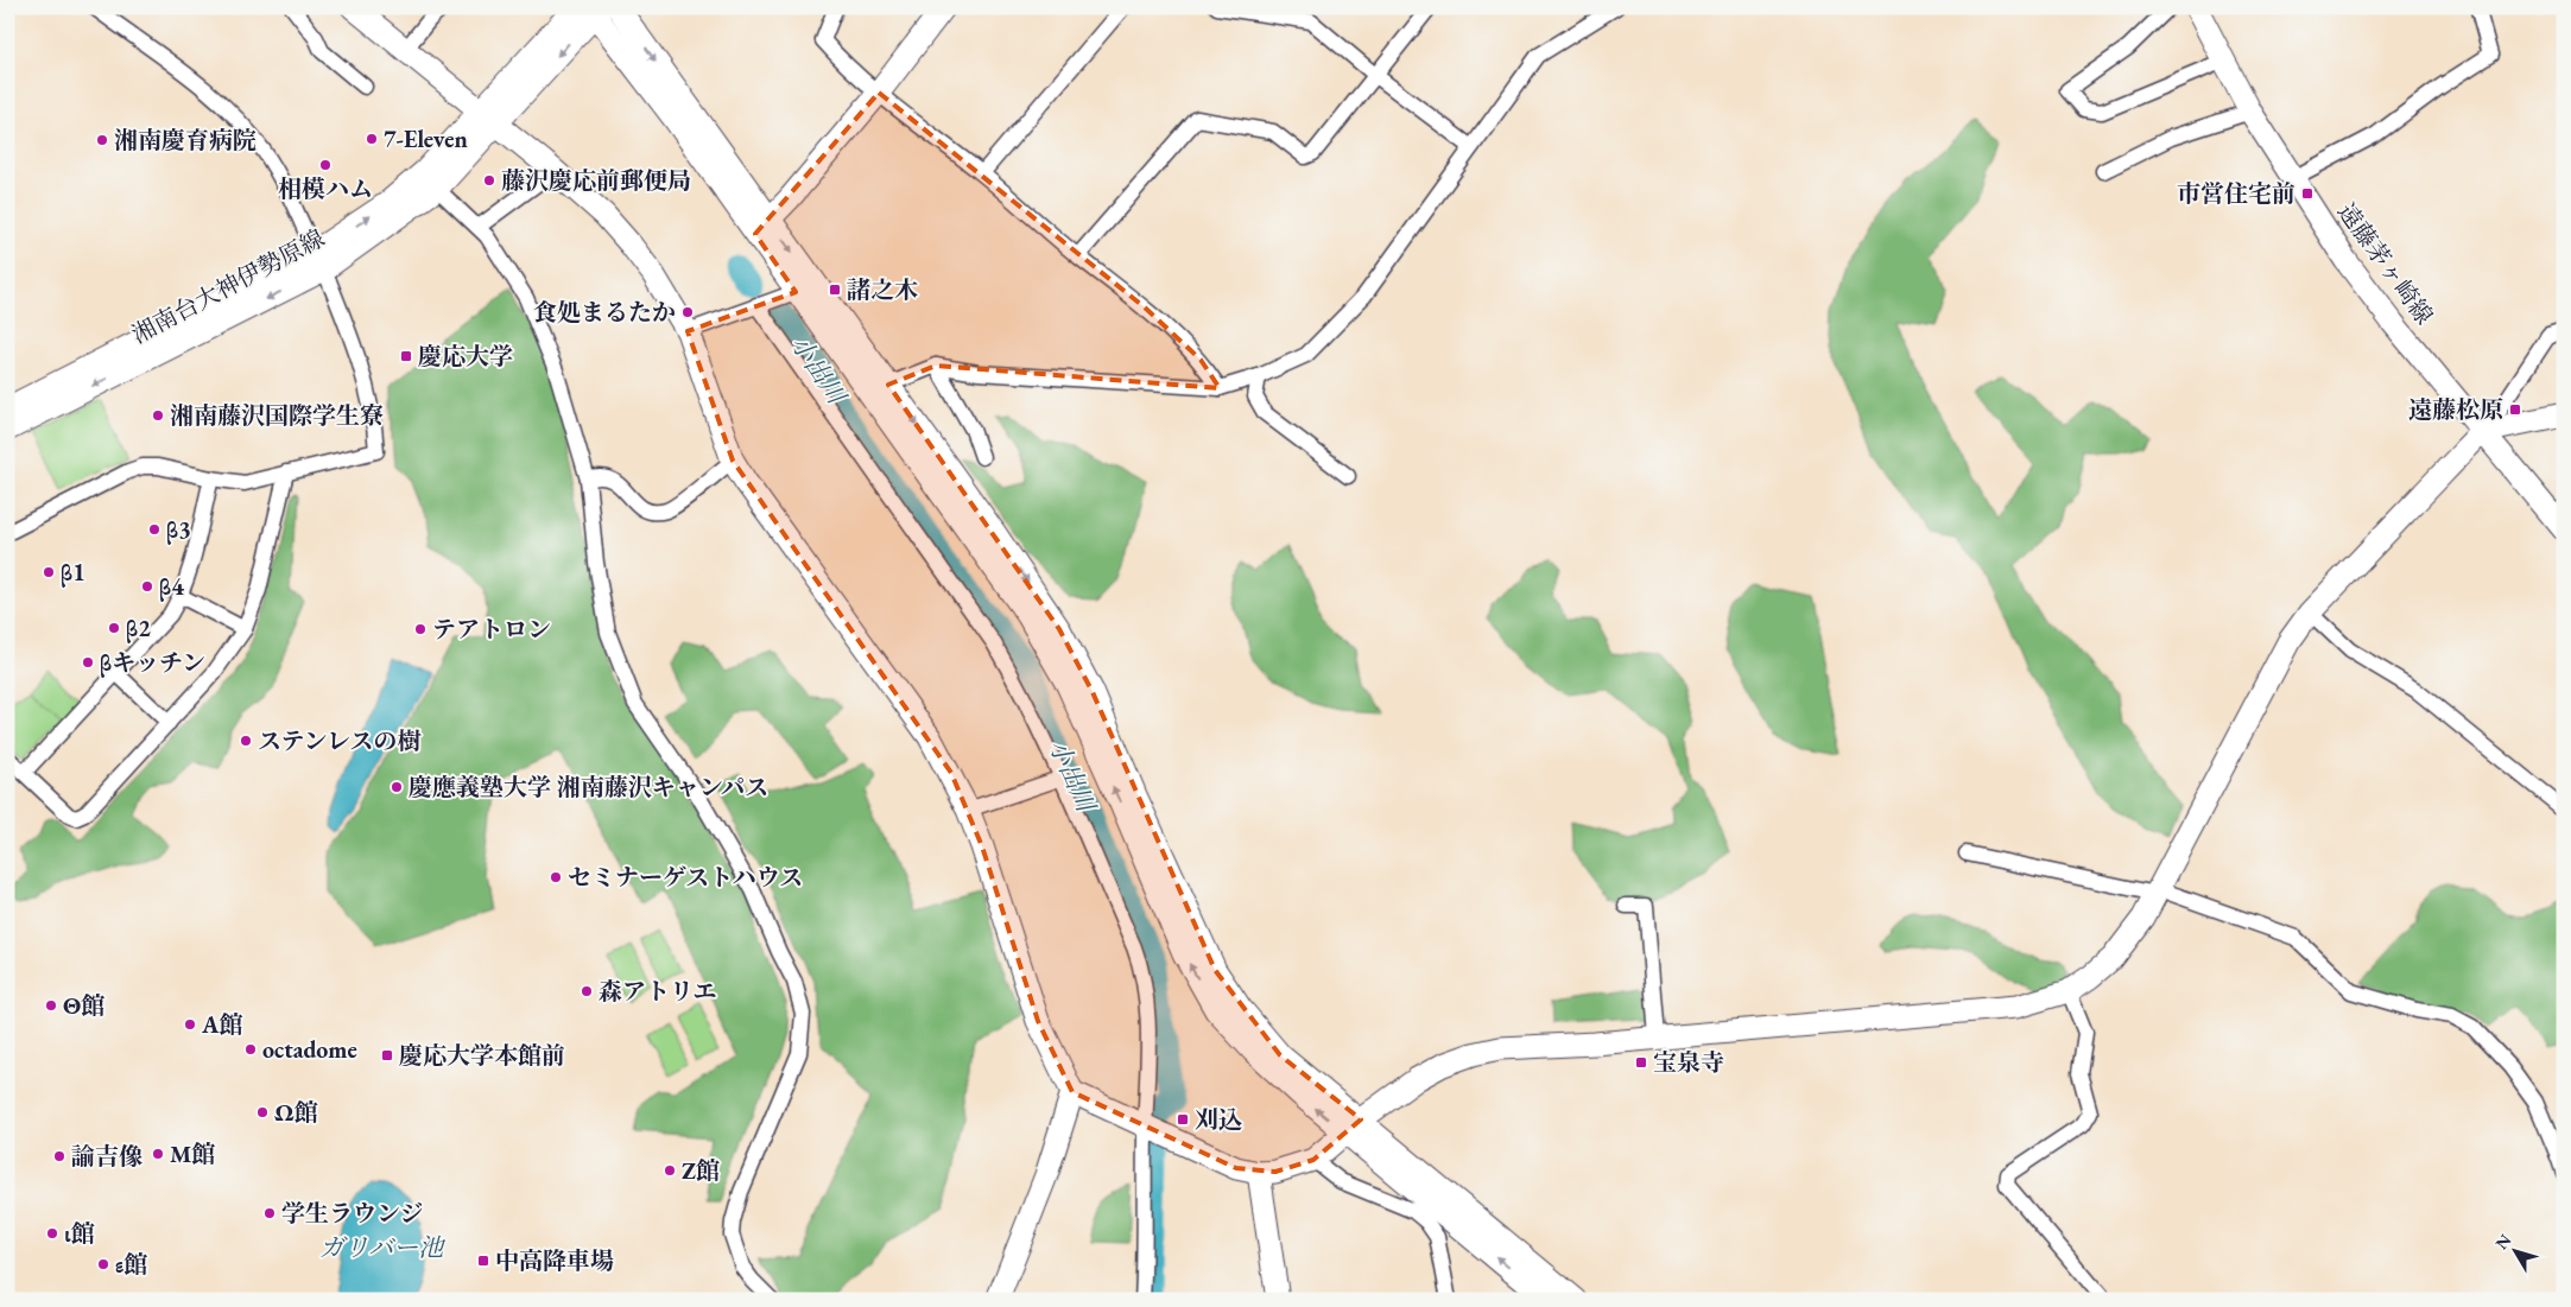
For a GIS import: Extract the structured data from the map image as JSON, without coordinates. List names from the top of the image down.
{
  "streets": {
    "street": ["遠藤茅ヶ崎線", "湘南台大神伊勢原線"]
  },
  "water": ["小出川", "ガリバー池"],
  "places": {
    "other": [
      "7-Eleven",
      "湘南慶育病院",
      "相模ハム",
      "藤沢慶応前郵便局",
      "食処まるたか",
      "湘南藤沢国際学生寮",
      "β3",
      "β1",
      "β4",
      "β2",
      "テアトロン",
      "βキッチン",
      "ステンレスの樹",
      "慶應義塾大学 湘南藤沢キャンパス",
      "セミナーゲストハウス",
      "森アトリエ",
      "Θ館",
      "A館",
      "octadome",
      "Ω館",
      "Μ館",
      "諭吉像",
      "Ζ館",
      "学生ラウンジ",
      "ι館",
      "ε館"
    ],
    "transit": [
      "市営住宅前",
      "諸之木",
      "慶応大学",
      "遠藤松原",
      "慶応大学本館前",
      "宝泉寺",
      "刈込",
      "中高降車場"
    ]
  },
  "north": "top left"
}
